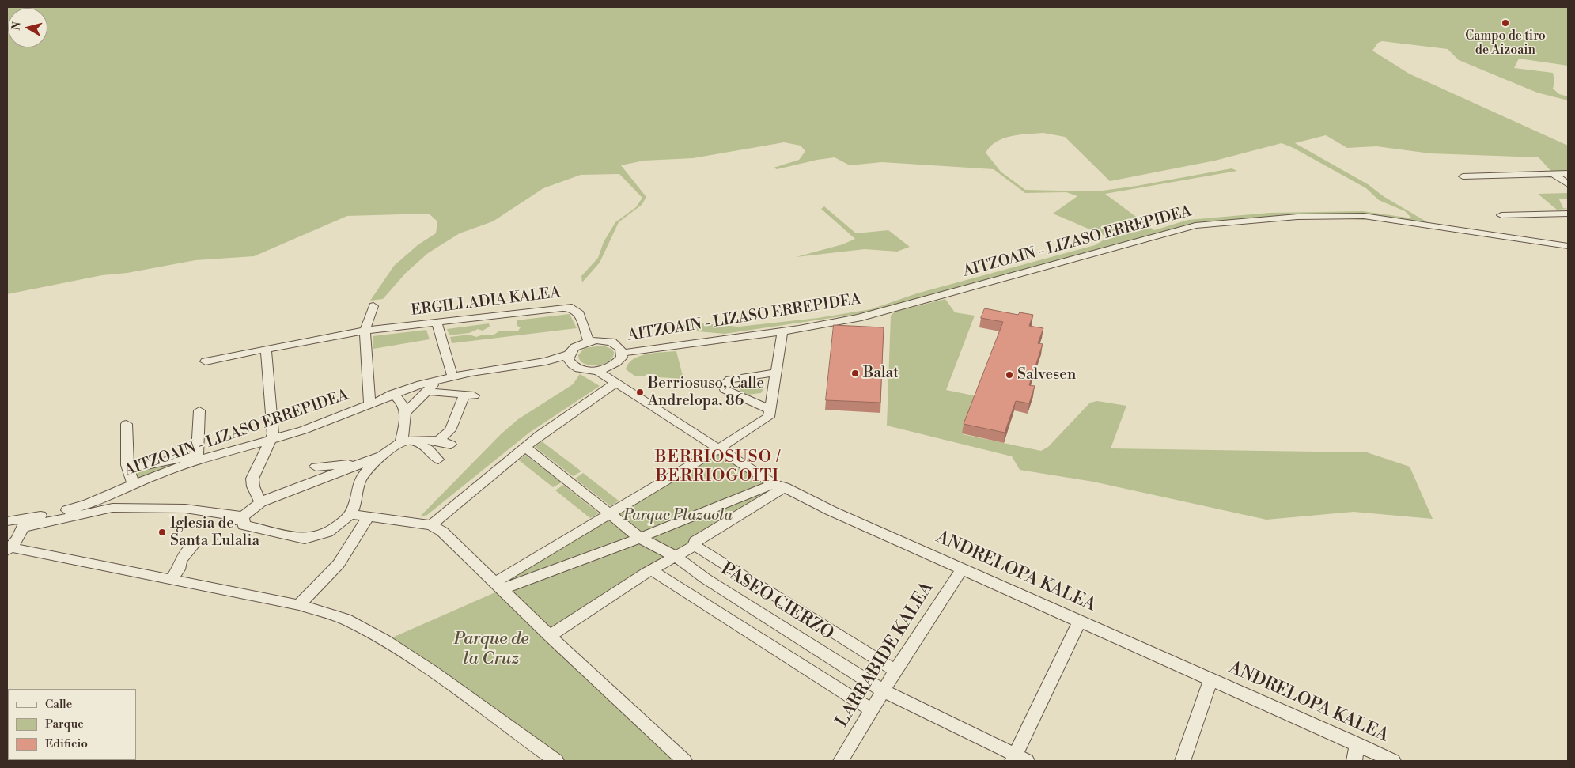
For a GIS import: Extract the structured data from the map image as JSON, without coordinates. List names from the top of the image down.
{
  "streets": {
    "street": [
      "AITZOAIN - LIZASO ERREPIDEA",
      "ERGILLADIA KALEA",
      "ANDRELOPA KALEA",
      "PASEO CIERZO",
      "LARRABIDE KALEA"
    ]
  },
  "crossings": [
    ["AITZOAIN - LIZASO ERREPIDEA", "ANDRELOPA KALEA"],
    ["ANDRELOPA KALEA", "LARRABIDE KALEA"],
    ["PASEO CIERZO", "LARRABIDE KALEA"]
  ],
  "districts": ["BERRIOSUSO / BERRIOGOITI"],
  "parks": ["Parque Plazaola", "Parque de la Cruz"],
  "places": [
    "Campo de tiro de Aizoain",
    "Balat",
    "Salvesen",
    "Berriosuso, Calle Andrelopa, 86",
    "Iglesia de Santa Eulalia"
  ],
  "legend": ["Calle", "Parque", "Edificio"],
  "north": "left"
}
